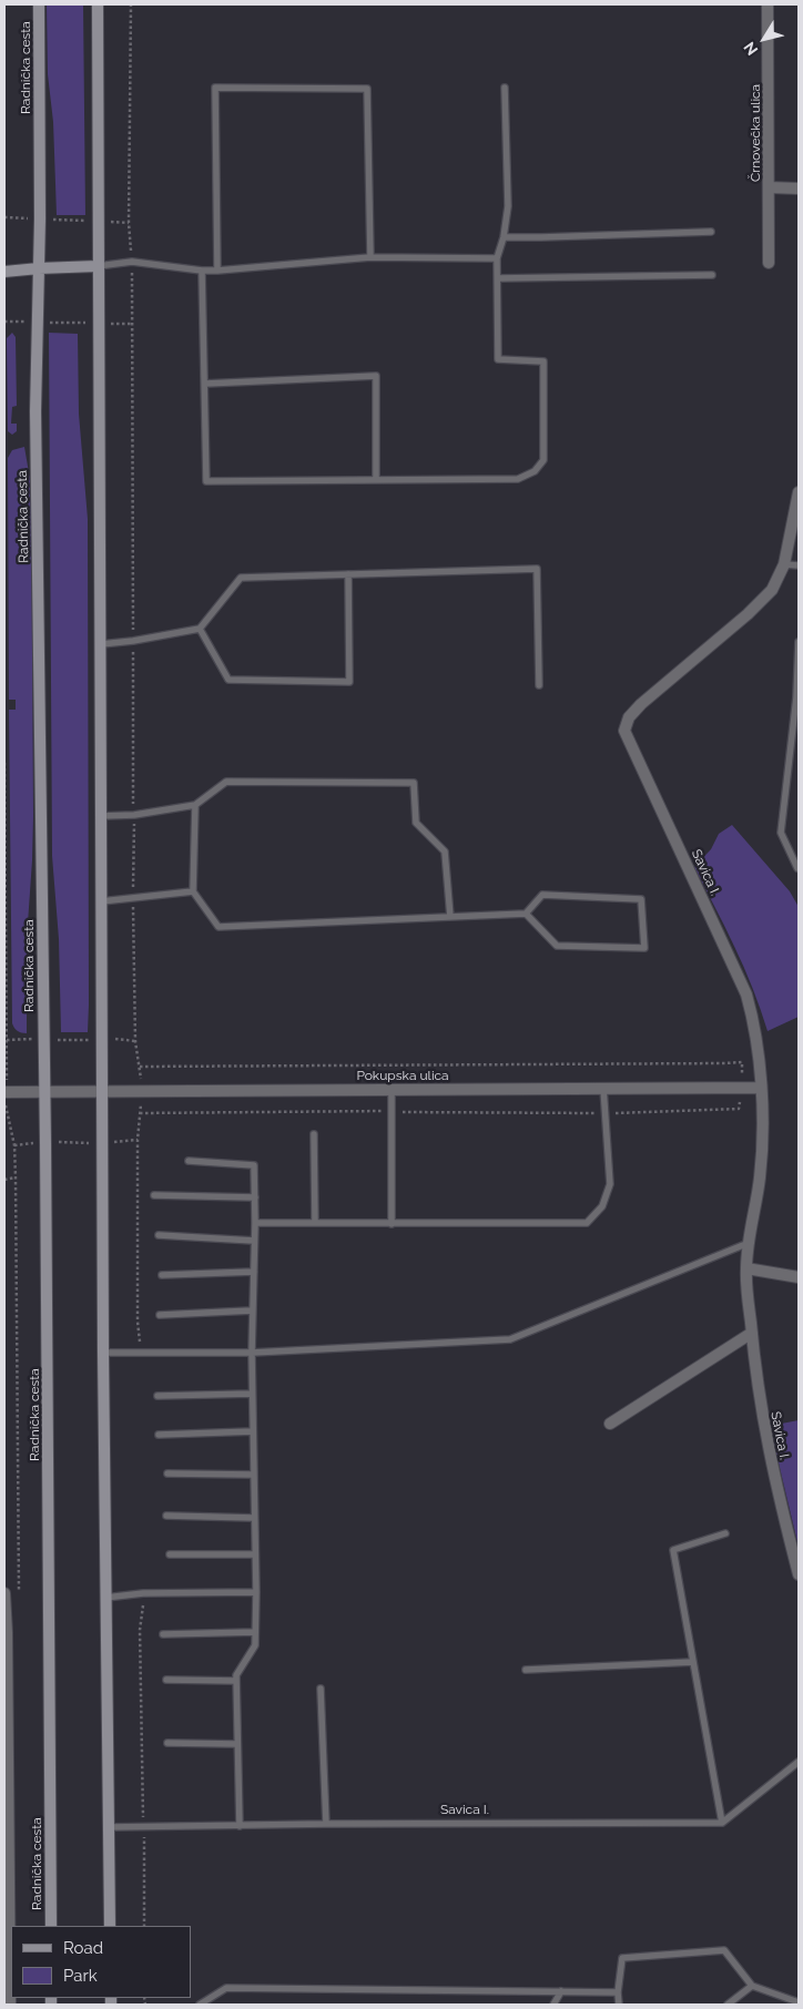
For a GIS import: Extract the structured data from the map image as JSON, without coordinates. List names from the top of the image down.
{
  "streets": {
    "main road": ["Radnička cesta"],
    "street": ["Črnovečka ulica", "Savica I.", "Pokupska ulica"]
  },
  "crossings": [
    ["Radnička cesta", "Pokupska ulica"],
    ["Savica I.", "Pokupska ulica"]
  ],
  "legend": ["Road", "Park"],
  "north": "bottom left"
}
